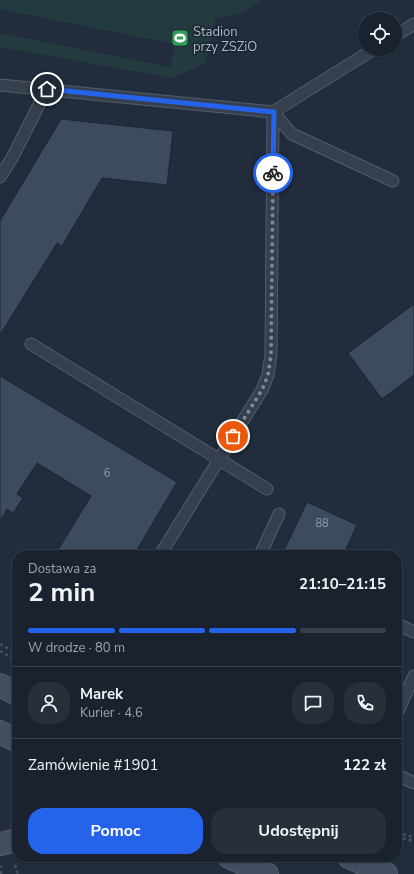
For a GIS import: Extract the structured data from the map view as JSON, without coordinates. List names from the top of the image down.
{
  "places": {
    "sports": ["Stadion przy ZSZiO"]
  },
  "house_numbers": ["6", "88"],
  "page": {
    "heading": ["2 min", "Dostawa za", "21:10–21:15"],
    "panel": [
      "Marek",
      "Kurier · 4.6",
      "Zamówienie #1901",
      "122 zł"
    ],
    "bar": "W drodze · 80 m",
    "buttons": ["Pomoc", "Udostępnij"]
  }
}
